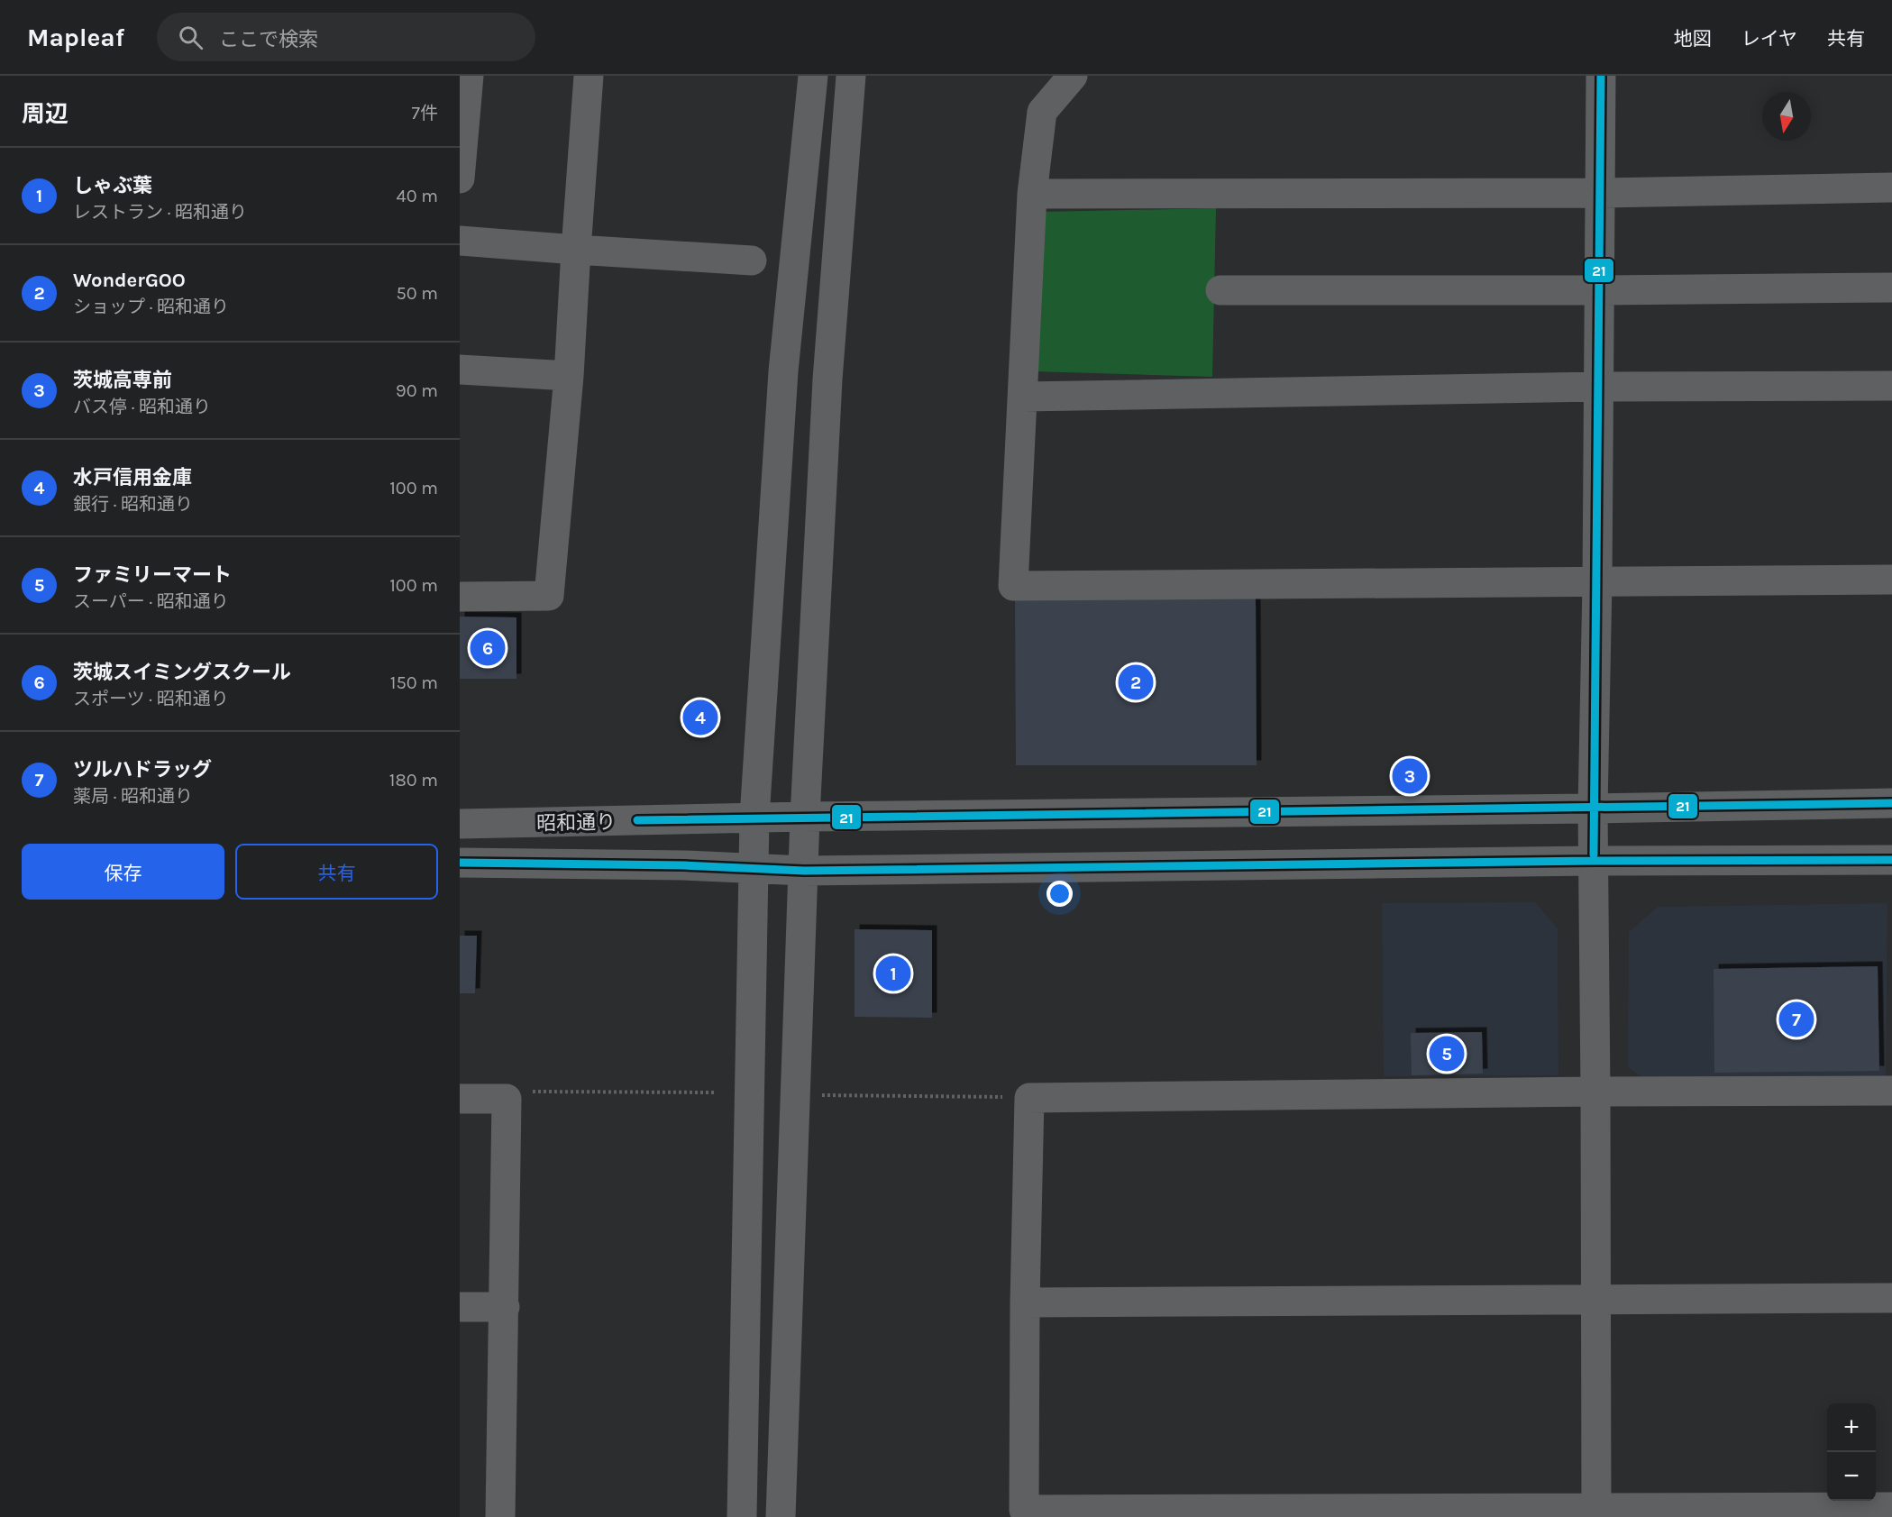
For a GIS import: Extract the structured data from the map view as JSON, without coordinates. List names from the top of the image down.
{
  "streets": {
    "street": ["昭和通り"]
  },
  "lines": ["transit line 21"],
  "north": "bottom",
  "page": {
    "header": "Mapleaf",
    "search": "ここで検索",
    "nav": ["地図", "レイヤ", "共有"],
    "heading": ["周辺", "7件"],
    "list": [
      {
        "mark": "1",
        "name": "しゃぶ葉",
        "note": "レストラン · 昭和通り",
        "value": "40 m"
      },
      {
        "mark": "2",
        "name": "WonderGOO",
        "note": "ショップ · 昭和通り",
        "value": "50 m"
      },
      {
        "mark": "3",
        "name": "茨城高専前",
        "note": "バス停 · 昭和通り",
        "value": "90 m"
      },
      {
        "mark": "4",
        "name": "水戸信用金庫",
        "note": "銀行 · 昭和通り",
        "value": "100 m"
      },
      {
        "mark": "5",
        "name": "ファミリーマート",
        "note": "スーパー · 昭和通り",
        "value": "100 m"
      },
      {
        "mark": "6",
        "name": "茨城スイミングスクール",
        "note": "スポーツ · 昭和通り",
        "value": "150 m"
      },
      {
        "mark": "7",
        "name": "ツルハドラッグ",
        "note": "薬局 · 昭和通り",
        "value": "180 m"
      }
    ],
    "pins": [
      "6",
      "2",
      "4",
      "3",
      "1",
      "7",
      "5"
    ],
    "buttons": ["保存", "共有"],
    "map_buttons": ["+", "−"]
  }
}
